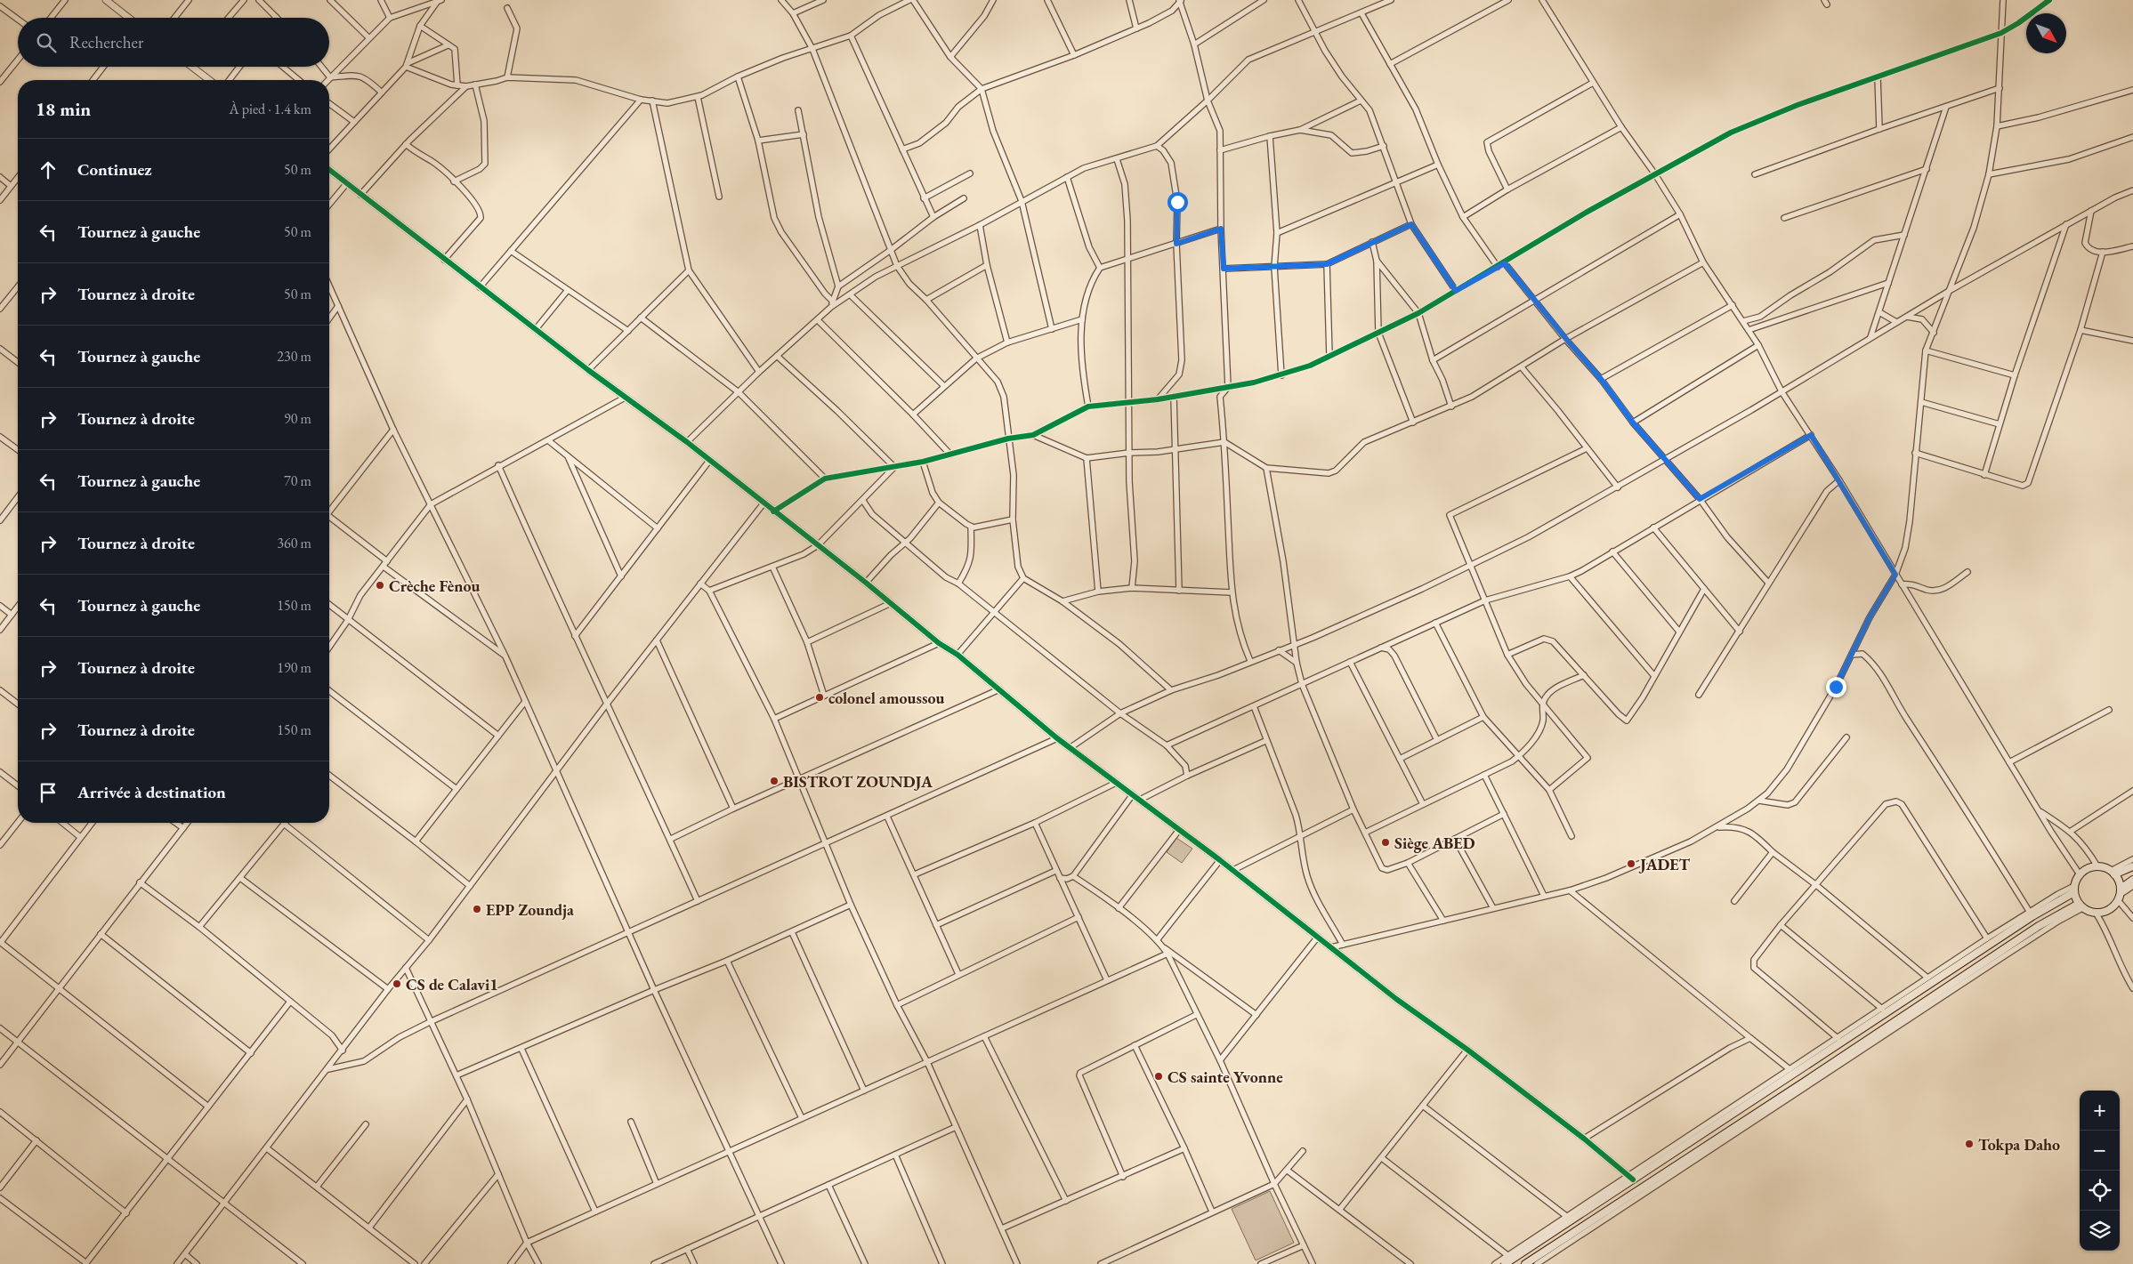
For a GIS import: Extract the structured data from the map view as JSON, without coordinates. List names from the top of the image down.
{
  "places": [
    "Crèche Fènou",
    "colonel amoussou",
    "BISTROT ZOUNDJA",
    "Siège ABED",
    "JADET",
    "EPP Zoundja",
    "CS de Calavi1",
    "CS sainte Yvonne",
    "Tokpa Daho"
  ],
  "north": "bottom right",
  "page": {
    "search": "Rechercher",
    "heading": ["18 min", "À pied · 1.4 km"],
    "list": [
      ["Continuez", "50 m"],
      ["Tournez à gauche", "50 m"],
      ["Tournez à droite", "50 m"],
      ["Tournez à gauche", "230 m"],
      ["Tournez à droite", "90 m"],
      ["Tournez à gauche", "70 m"],
      ["Tournez à droite", "360 m"],
      ["Tournez à gauche", "150 m"],
      ["Tournez à droite", "190 m"],
      ["Tournez à droite", "150 m"],
      "Arrivée à destination"
    ],
    "map_buttons": ["+", "−"]
  }
}
